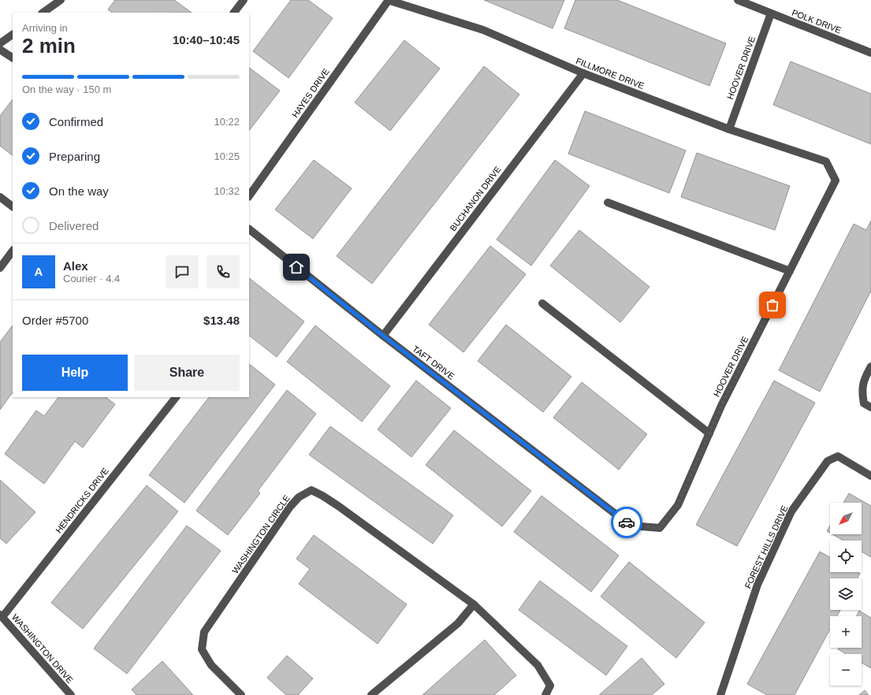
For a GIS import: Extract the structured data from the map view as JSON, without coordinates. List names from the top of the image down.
{
  "streets": {
    "street": [
      "POLK DRIVE",
      "HOOVER DRIVE",
      "FILLMORE DRIVE",
      "HAYES DRIVE",
      "BUCHANON DRIVE",
      "TAFT DRIVE",
      "HENDRICKS DRIVE",
      "WASHINGTON CIRCLE",
      "FOREST HILLS DRIVE",
      "WASHINGTON DRIVE"
    ]
  },
  "crossings": [
    ["POLK DRIVE", "HOOVER DRIVE"],
    ["HOOVER DRIVE", "FILLMORE DRIVE"],
    ["HOOVER DRIVE", "TAFT DRIVE"],
    ["FILLMORE DRIVE", "HAYES DRIVE"],
    ["FILLMORE DRIVE", "BUCHANON DRIVE"],
    ["BUCHANON DRIVE", "TAFT DRIVE"],
    ["HENDRICKS DRIVE", "WASHINGTON DRIVE"]
  ],
  "north": "bottom left",
  "page": {
    "heading": ["2 min", "Arriving in", "10:40–10:45"],
    "panel": [
      "Alex",
      "Courier · 4.4",
      "Order #5700",
      "$13.48"
    ],
    "bar": "On the way · 150 m",
    "list": [
      ["Confirmed", "10:22"],
      ["Preparing", "10:25"],
      ["On the way", "10:32"],
      "Delivered"
    ],
    "round": "A",
    "buttons": ["Help", "Share"],
    "map_buttons": ["+", "−"]
  }
}
